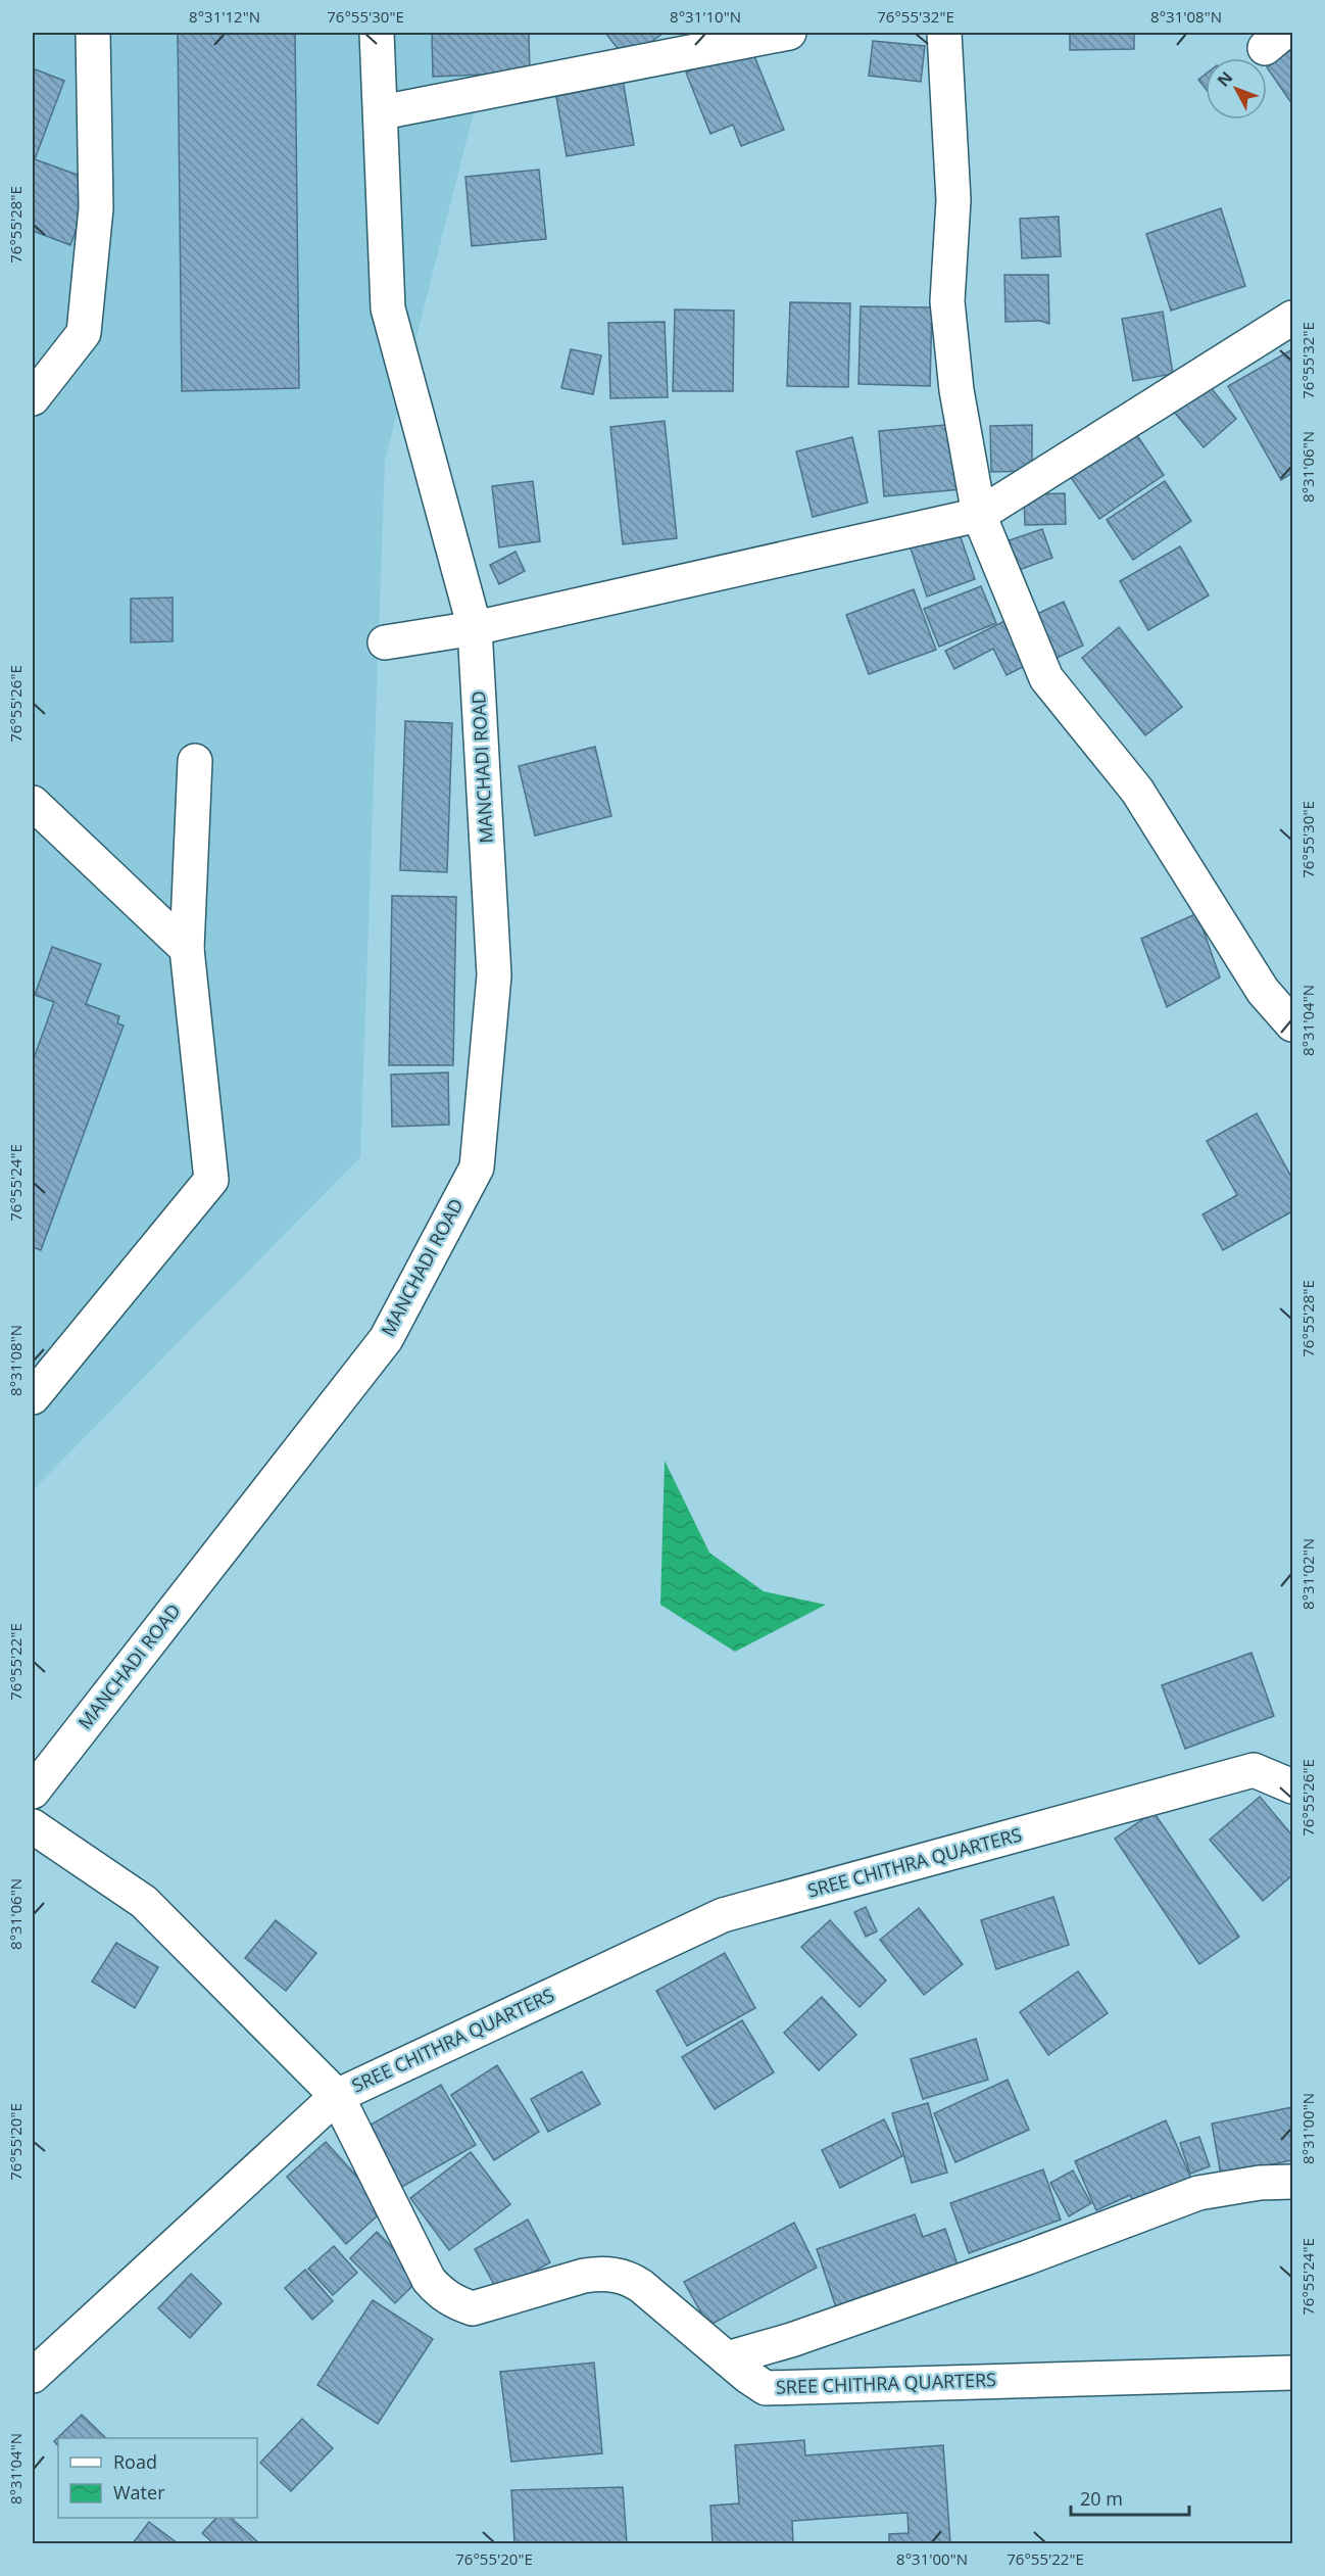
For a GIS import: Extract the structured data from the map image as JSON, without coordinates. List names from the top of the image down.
{
  "streets": {
    "street": ["MANCHADI ROAD", "SREE CHITHRA QUARTERS"]
  },
  "legend": ["Road", "Water"],
  "scale_bar": "20 m",
  "north": "top left",
  "coordinates": [
    "8°31'12\"N",
    "76°55'30\"E",
    "8°31'10\"N",
    "76°55'32\"E",
    "8°31'08\"N",
    "76°55'28\"E",
    "8°31'06\"N",
    "76°55'26\"E",
    "8°31'04\"N",
    "76°55'24\"E",
    "8°31'02\"N",
    "76°55'22\"E",
    "8°31'00\"N",
    "76°55'20\"E"
  ]
}
